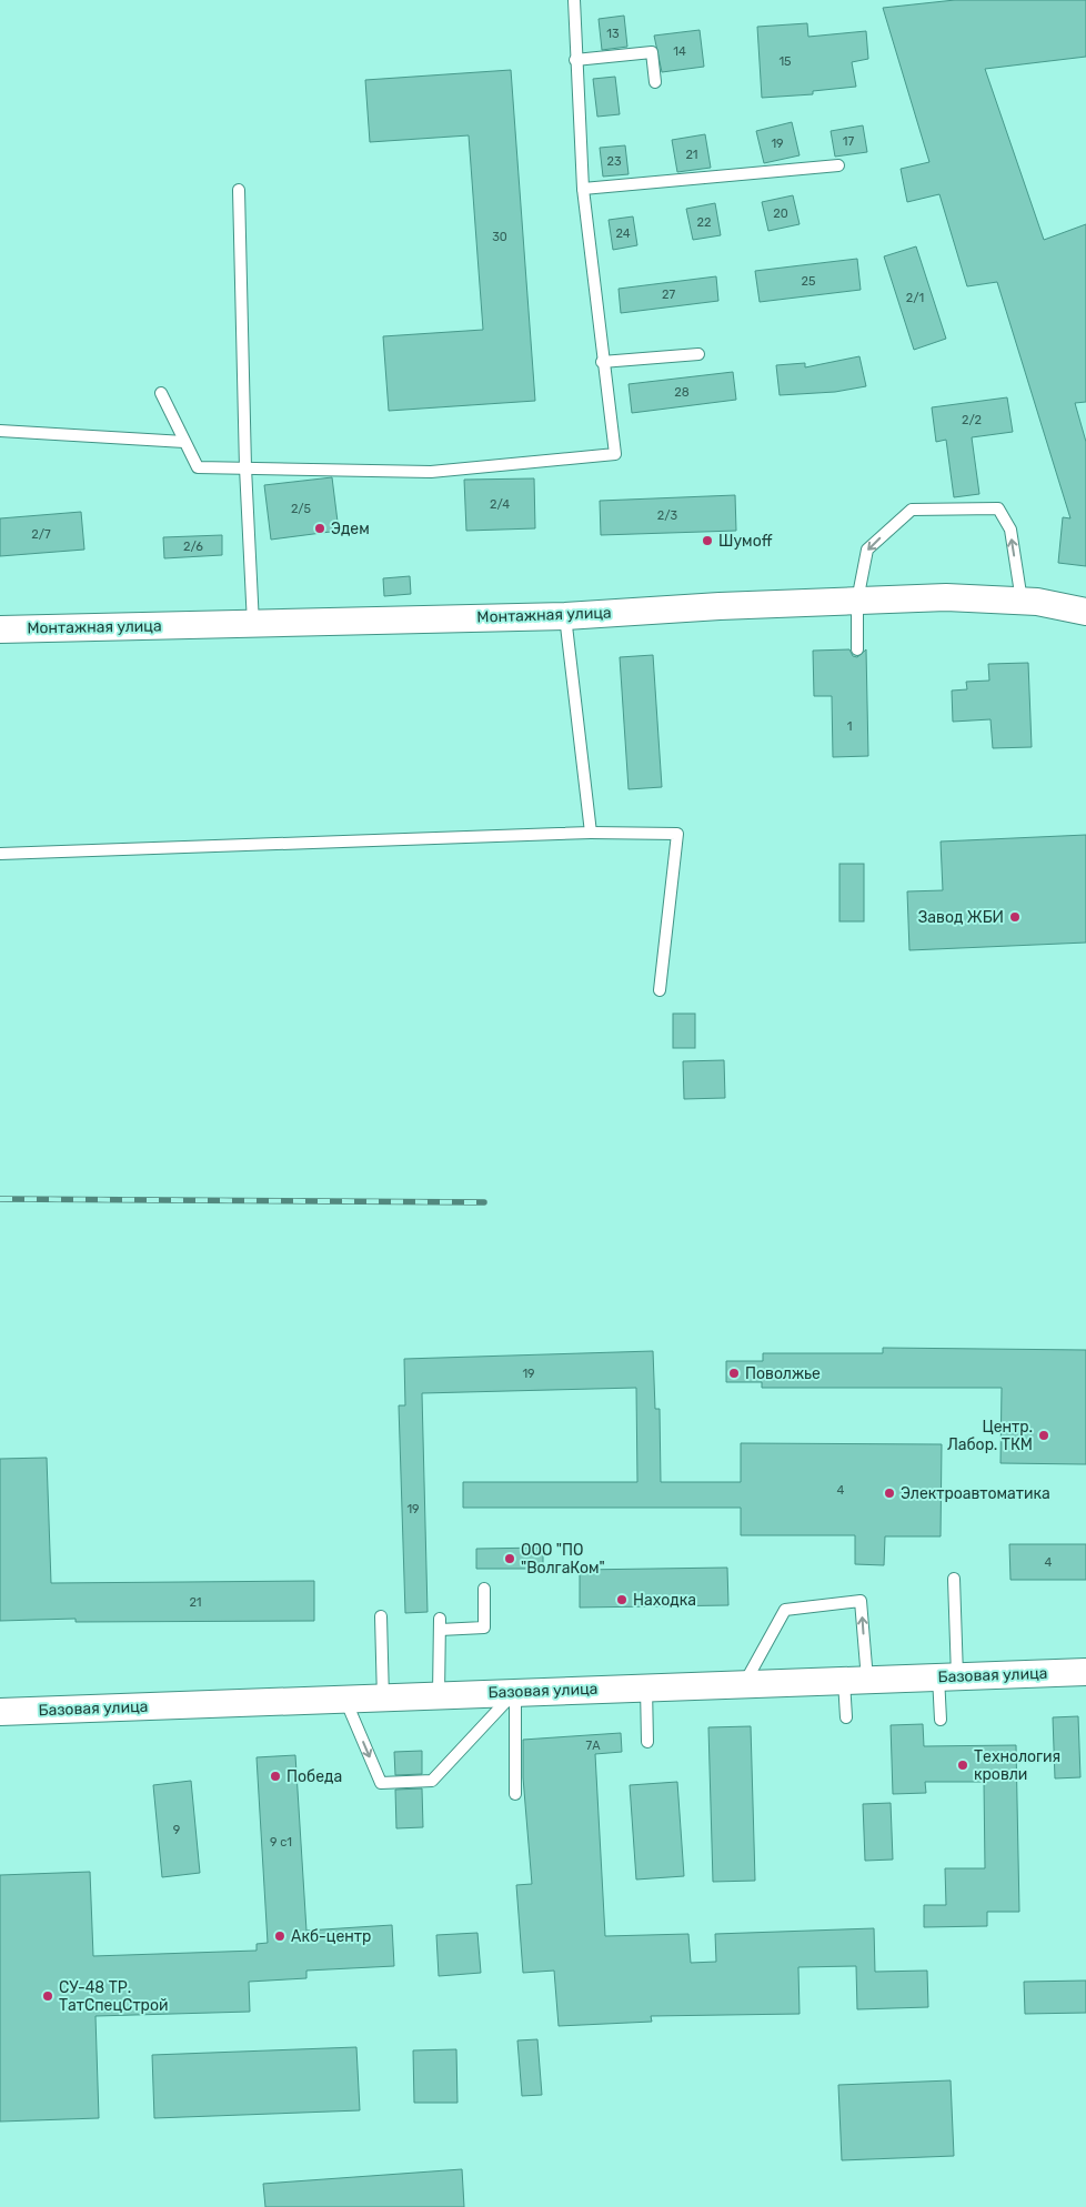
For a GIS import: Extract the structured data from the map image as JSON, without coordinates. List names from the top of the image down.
{
  "streets": {
    "street": ["Монтажная улица", "Базовая улица"]
  },
  "places": [
    "Эдем",
    "Шумоff",
    "Завод ЖБИ",
    "Поволжье",
    "Центр. Лабор. ТКМ",
    "Электроавтоматика",
    "ООО \"ПО \"ВолгаКом\"",
    "Находка",
    "Технология кровли",
    "Победа",
    "Акб-центр",
    "СУ-48 ТР. ТатСпецСтрой"
  ],
  "house_numbers": [
    "13",
    "14",
    "15",
    "17",
    "19",
    "21",
    "23",
    "20",
    "22",
    "24",
    "30",
    "25",
    "27",
    "2/1",
    "28",
    "2/2",
    "2/4",
    "2/5",
    "2/3",
    "2/7",
    "2/6",
    "1",
    "19",
    "4",
    "19",
    "4",
    "21",
    "7А",
    "9",
    "9 с1"
  ]
}
